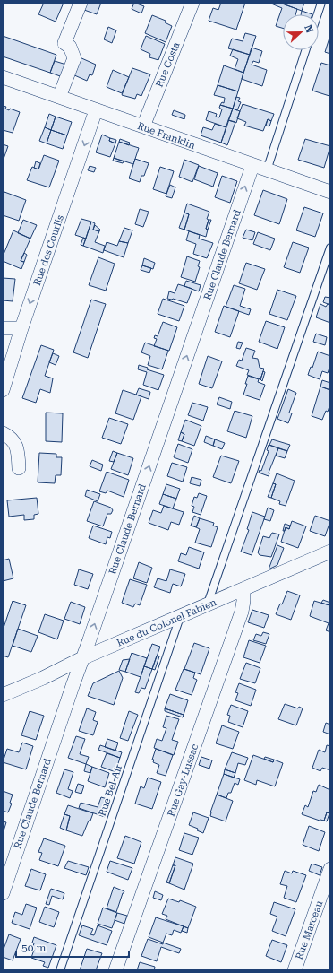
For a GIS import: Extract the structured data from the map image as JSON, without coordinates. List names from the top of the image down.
{
  "streets": {
    "street": [
      "Rue Costa",
      "Rue Franklin",
      "Rue des Courlis",
      "Rue Claude Bernard",
      "Rue du Colonel Fabien",
      "Rue Gay-Lussac",
      "Rue Marceau"
    ],
    "lane": ["Rue Bel-Air"]
  },
  "crossings": [
    ["Rue Costa", "Rue Franklin"],
    ["Rue Franklin", "Rue des Courlis"],
    ["Rue Franklin", "Rue Claude Bernard"],
    ["Rue Claude Bernard", "Rue du Colonel Fabien"],
    ["Rue du Colonel Fabien", "Rue Gay-Lussac"],
    ["Rue du Colonel Fabien", "Rue Bel-Air"]
  ],
  "one_way": ["Rue des Courlis", "Rue Claude Bernard"],
  "scale_bar": "50 m",
  "north": "right"
}
